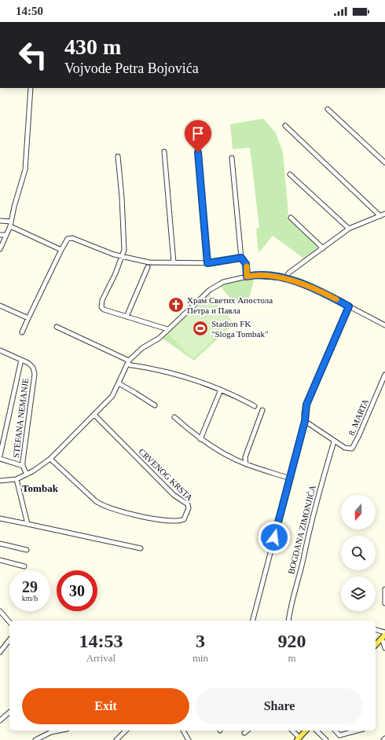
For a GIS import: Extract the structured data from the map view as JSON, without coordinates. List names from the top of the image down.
{
  "streets": {
    "street": [
      "8. MARTA",
      "STEFANA NEMANJE",
      "CRVENOG KRSTA",
      "BOGDANA ZIMONJIĆA"
    ]
  },
  "crossings": [
    ["8. MARTA", "BOGDANA ZIMONJIĆA"]
  ],
  "districts": ["Tombak"],
  "places": {
    "church": ["Храм Светих Апостола Петра и Павла"],
    "sports": ["Stadion FK \"Sloga Tombak\""]
  },
  "north": "bottom",
  "page": {
    "status": "14:50",
    "turn": ["430 m", "Vojvode Petra Bojovića"],
    "speed": "29 km/h",
    "limit": "30",
    "eta": [
      "14:53",
      "Arrival",
      "3",
      "min",
      "920",
      "m"
    ],
    "buttons": ["Exit", "Share"]
  }
}
